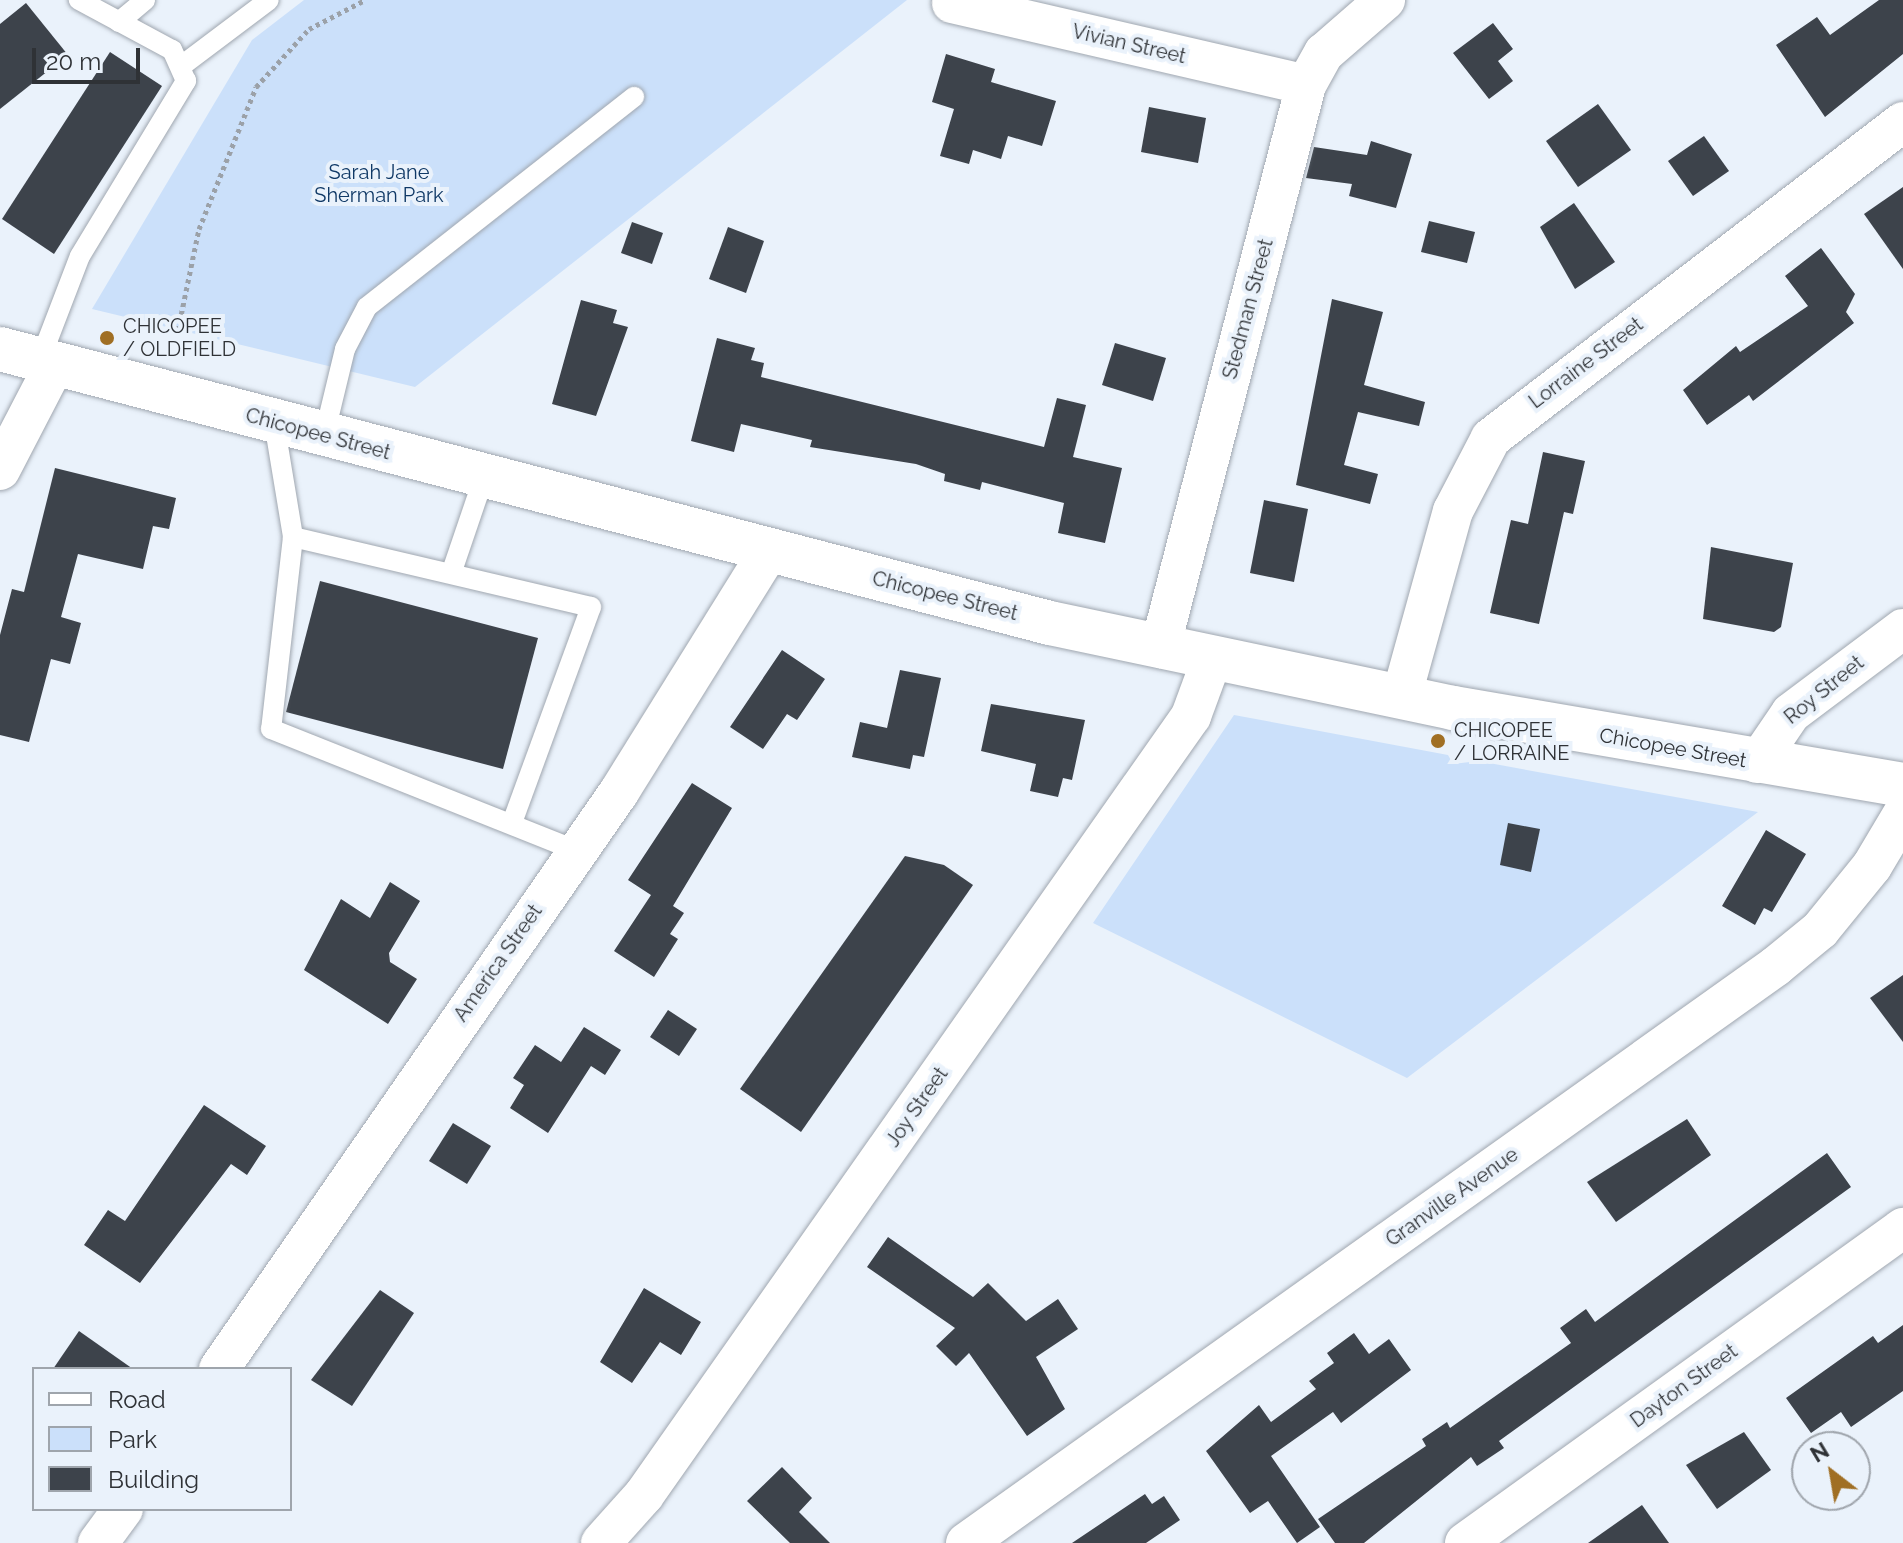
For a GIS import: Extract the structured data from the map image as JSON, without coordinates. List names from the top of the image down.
{
  "streets": {
    "main road": ["Chicopee Street"],
    "street": [
      "Vivian Street",
      "Stedman Street",
      "Lorraine Street",
      "Roy Street",
      "America Street",
      "Joy Street",
      "Granville Avenue",
      "Dayton Street"
    ]
  },
  "crossings": [
    ["Vivian Street", "Stedman Street"],
    ["Stedman Street", "Chicopee Street"],
    ["Lorraine Street", "Chicopee Street"],
    ["Chicopee Street", "Roy Street"],
    ["Chicopee Street", "America Street"],
    ["Chicopee Street", "Joy Street"]
  ],
  "parks": ["Sarah Jane Sherman Park"],
  "places": ["CHICOPEE / OLDFIELD", "CHICOPEE / LORRAINE"],
  "legend": ["Road", "Park", "Building"],
  "scale_bar": "20 m",
  "north": "top left"
}
